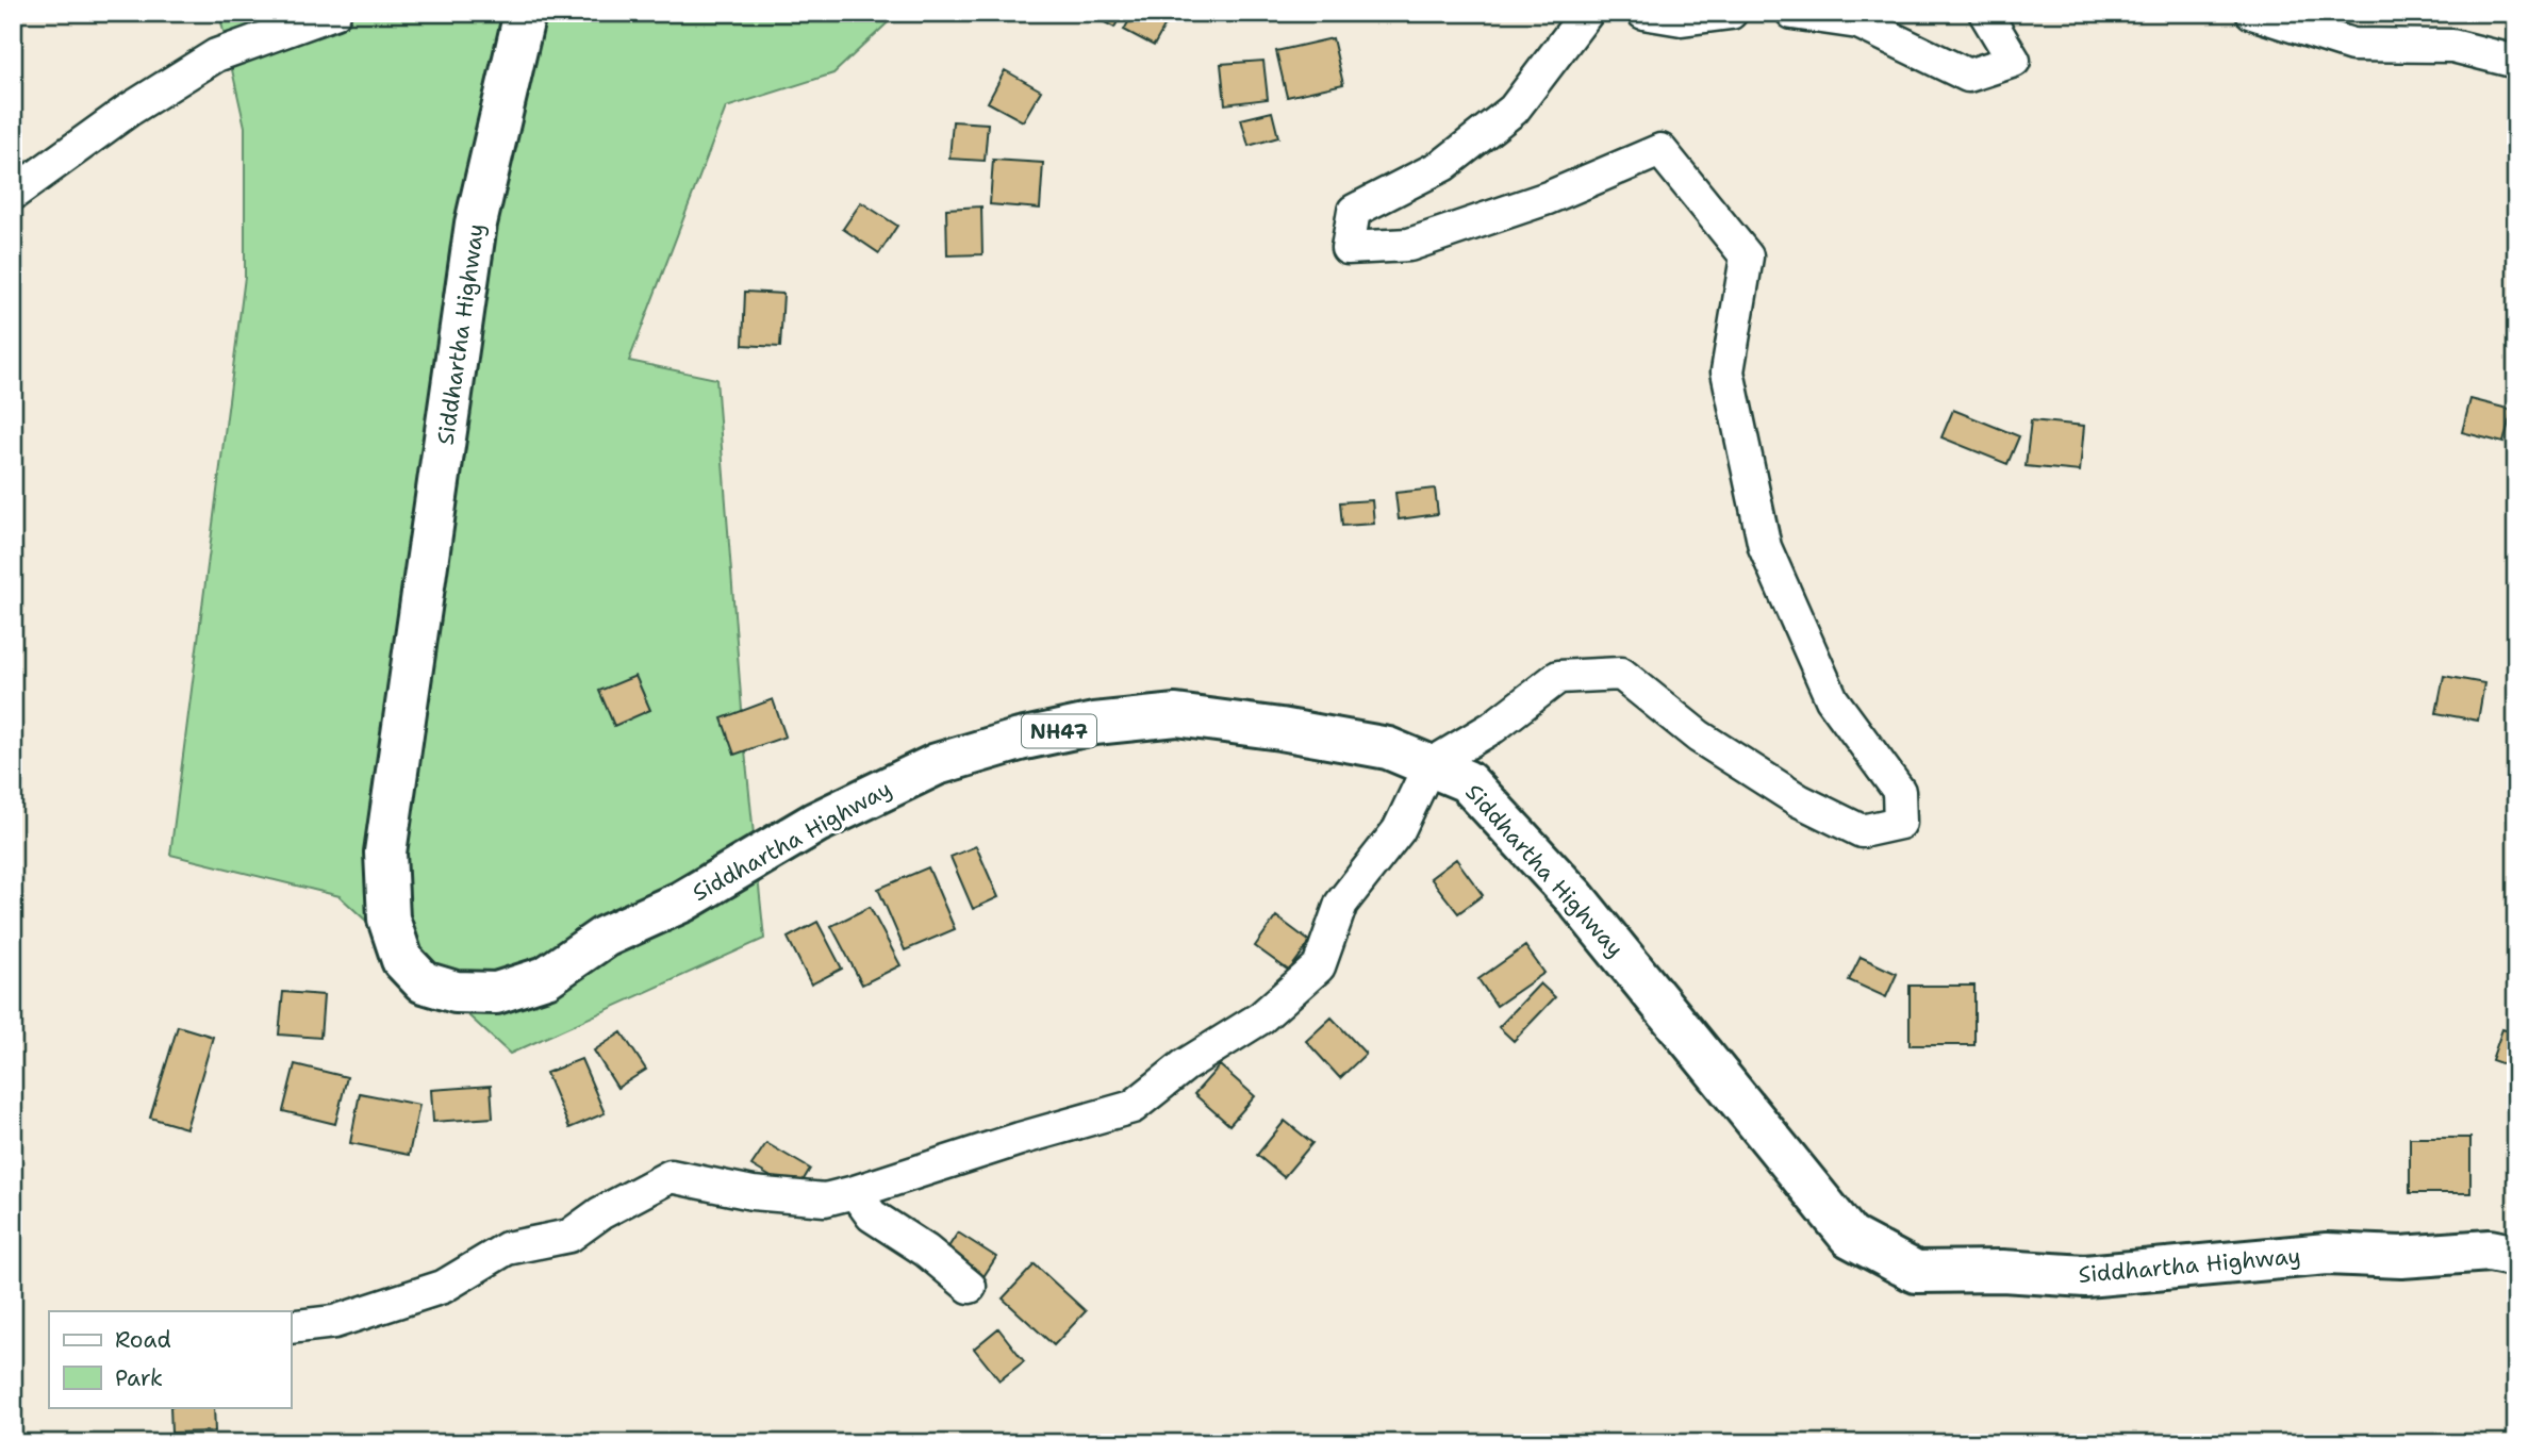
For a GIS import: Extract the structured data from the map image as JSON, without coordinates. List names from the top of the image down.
{
  "streets": {
    "highway": ["Siddhartha Highway", "NH47"]
  },
  "legend": ["Road", "Park"]
}
